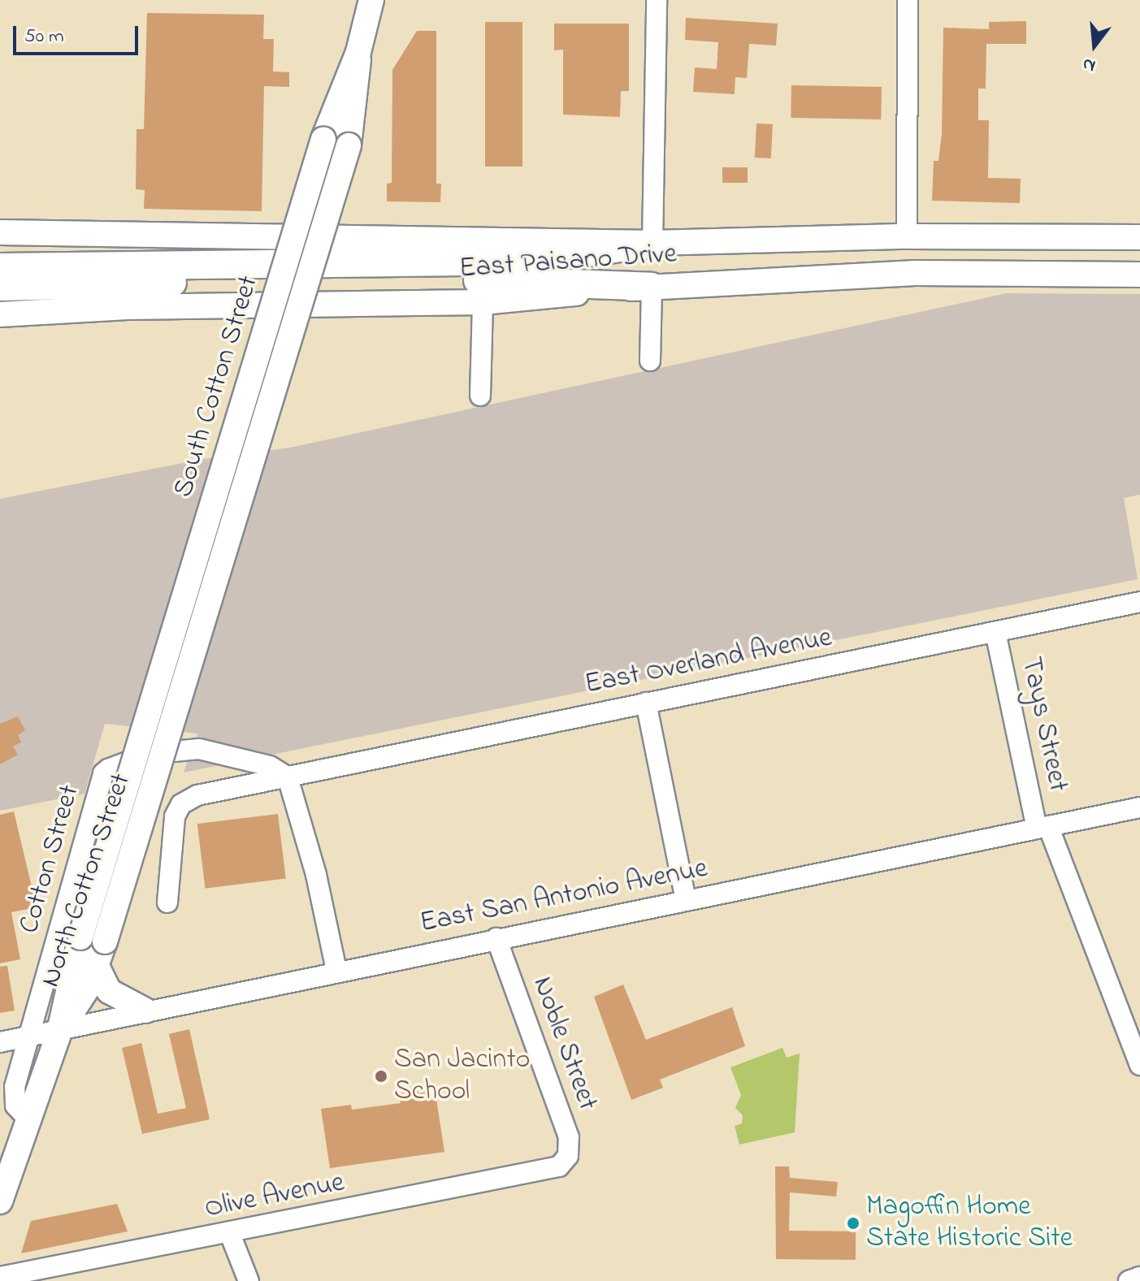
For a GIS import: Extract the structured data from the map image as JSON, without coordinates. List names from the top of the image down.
{
  "streets": {
    "main road": ["East Paisano Drive", "South Cotton Street", "North Cotton Street"],
    "street": [
      "East Overland Avenue",
      "Tays Street",
      "Cotton Street",
      "East San Antonio Avenue",
      "Noble Street",
      "Olive Avenue"
    ]
  },
  "crossings": [
    ["South Cotton Street", "North Cotton Street"],
    ["East Overland Avenue", "Tays Street"],
    ["East Overland Avenue", "Cotton Street"],
    ["Tays Street", "East San Antonio Avenue"],
    ["Cotton Street", "East San Antonio Avenue"],
    ["North Cotton Street", "East San Antonio Avenue"],
    ["East San Antonio Avenue", "Noble Street"],
    ["Noble Street", "Olive Avenue"]
  ],
  "places": ["San Jacinto School", "Magoffin Home State Historic Site"],
  "scale_bar": "50 m",
  "north": "bottom"
}
